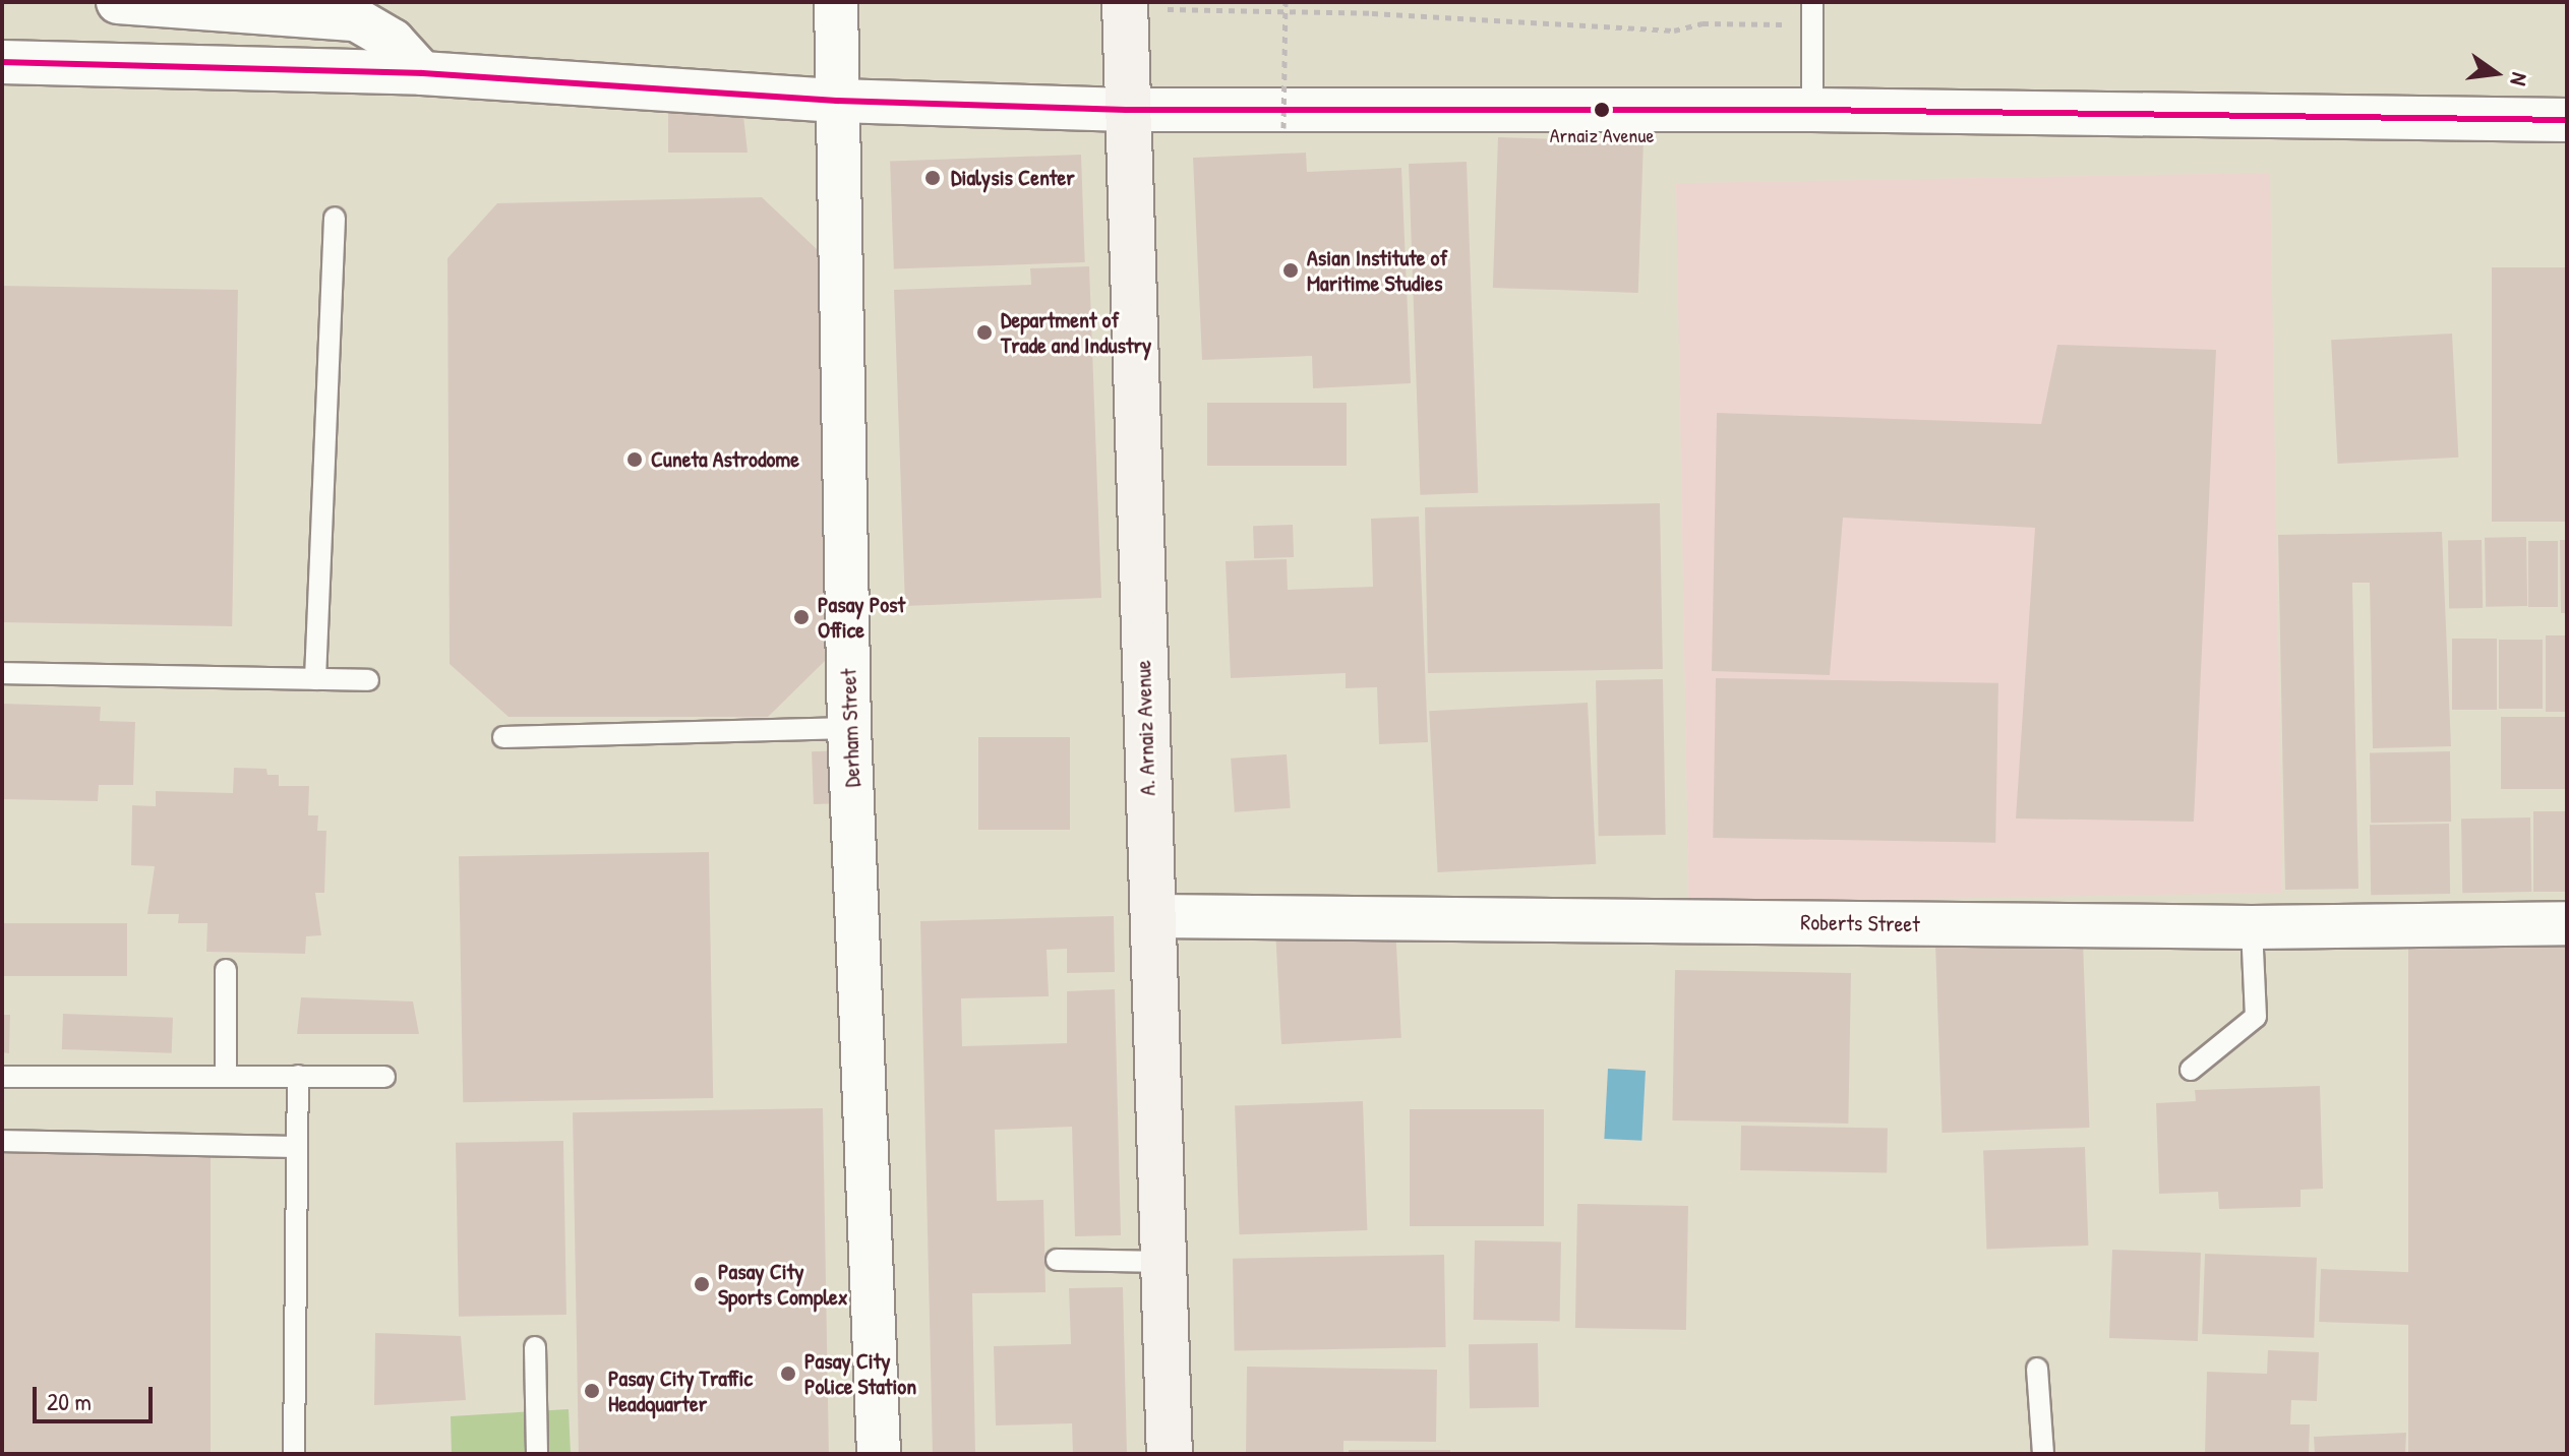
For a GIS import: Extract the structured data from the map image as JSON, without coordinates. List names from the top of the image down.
{
  "streets": {
    "main road": ["A. Arnaiz Avenue"],
    "street": ["Derham Street", "Roberts Street"]
  },
  "crossings": [
    ["A. Arnaiz Avenue", "Roberts Street"]
  ],
  "places": [
    "Arnaiz Avenue",
    "Dialysis Center",
    "Asian Institute of Maritime Studies",
    "Department of Trade and Industry",
    "Cuneta Astrodome",
    "Pasay Post Office",
    "Pasay City Sports Complex",
    "Pasay City Police Station",
    "Pasay City Traffic Headquarter"
  ],
  "scale_bar": "20 m",
  "north": "right"
}
